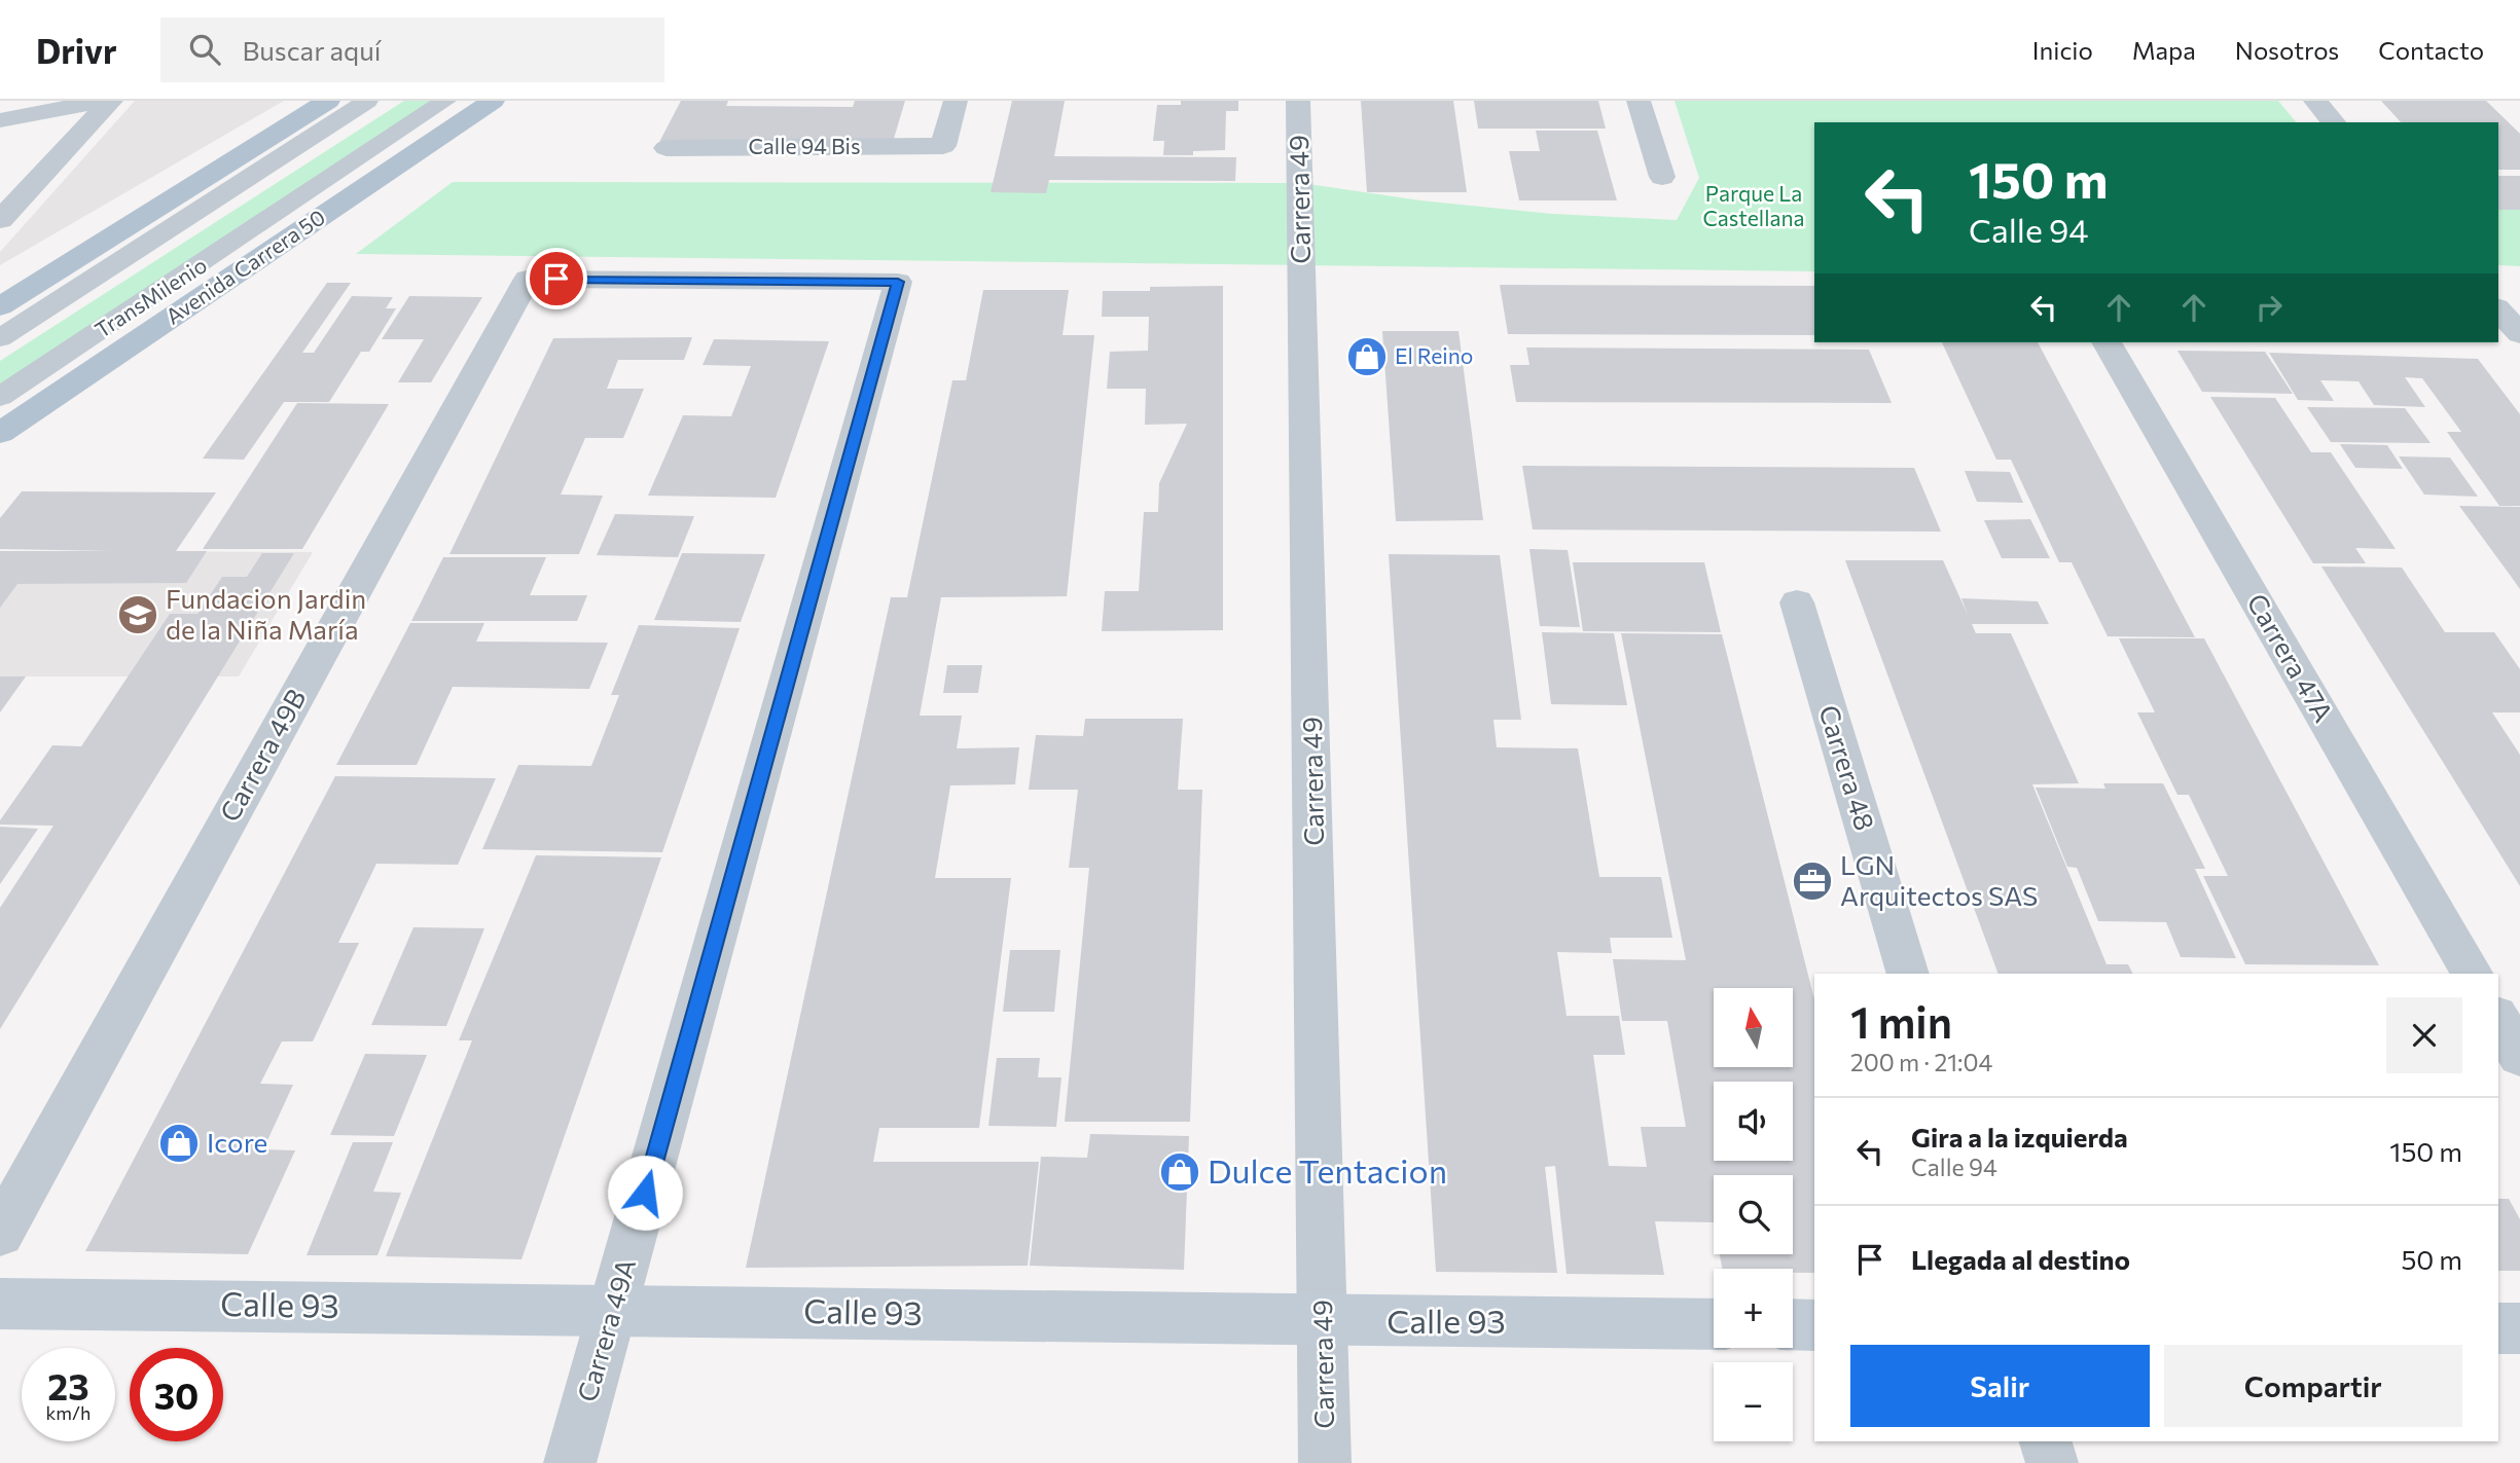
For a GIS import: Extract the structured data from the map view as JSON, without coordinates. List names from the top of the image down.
{
  "streets": {
    "main road": ["Avenida Carrera 50"],
    "street": [
      "Calle 94 Bis",
      "Carrera 49",
      "Carrera 47A",
      "Carrera 49B",
      "Carrera 48",
      "Calle 93",
      "Carrera 49A"
    ],
    "lane": ["TransMilenio"]
  },
  "crossings": [
    ["Carrera 49", "Calle 93"],
    ["Avenida Carrera 50", "TransMilenio"],
    ["Carrera 49B", "Carrera 49A"],
    ["Calle 93", "Carrera 49A"]
  ],
  "parks": ["Parque La Castellana"],
  "places": {
    "shop": ["El Reino", "Icore", "Dulce Tentacion"],
    "school or university": ["Fundacion Jardin de la Niña María"],
    "office": ["LGN Arquitectos SAS"]
  },
  "north": "top",
  "page": {
    "header": "Drivr",
    "search": "Buscar aquí",
    "nav": [
      "Inicio",
      "Mapa",
      "Nosotros",
      "Contacto"
    ],
    "turn": ["150 m", "Calle 94"],
    "heading": ["1 min", "200 m · 21:04"],
    "map_buttons": ["+", "−"],
    "list": [
      {
        "name": "Gira a la izquierda",
        "note": "Calle 94",
        "value": "150 m"
      },
      {
        "name": "Llegada al destino",
        "value": "50 m"
      }
    ],
    "buttons": ["Salir", "Compartir"],
    "speed": "23 km/h",
    "limit": "30"
  }
}
